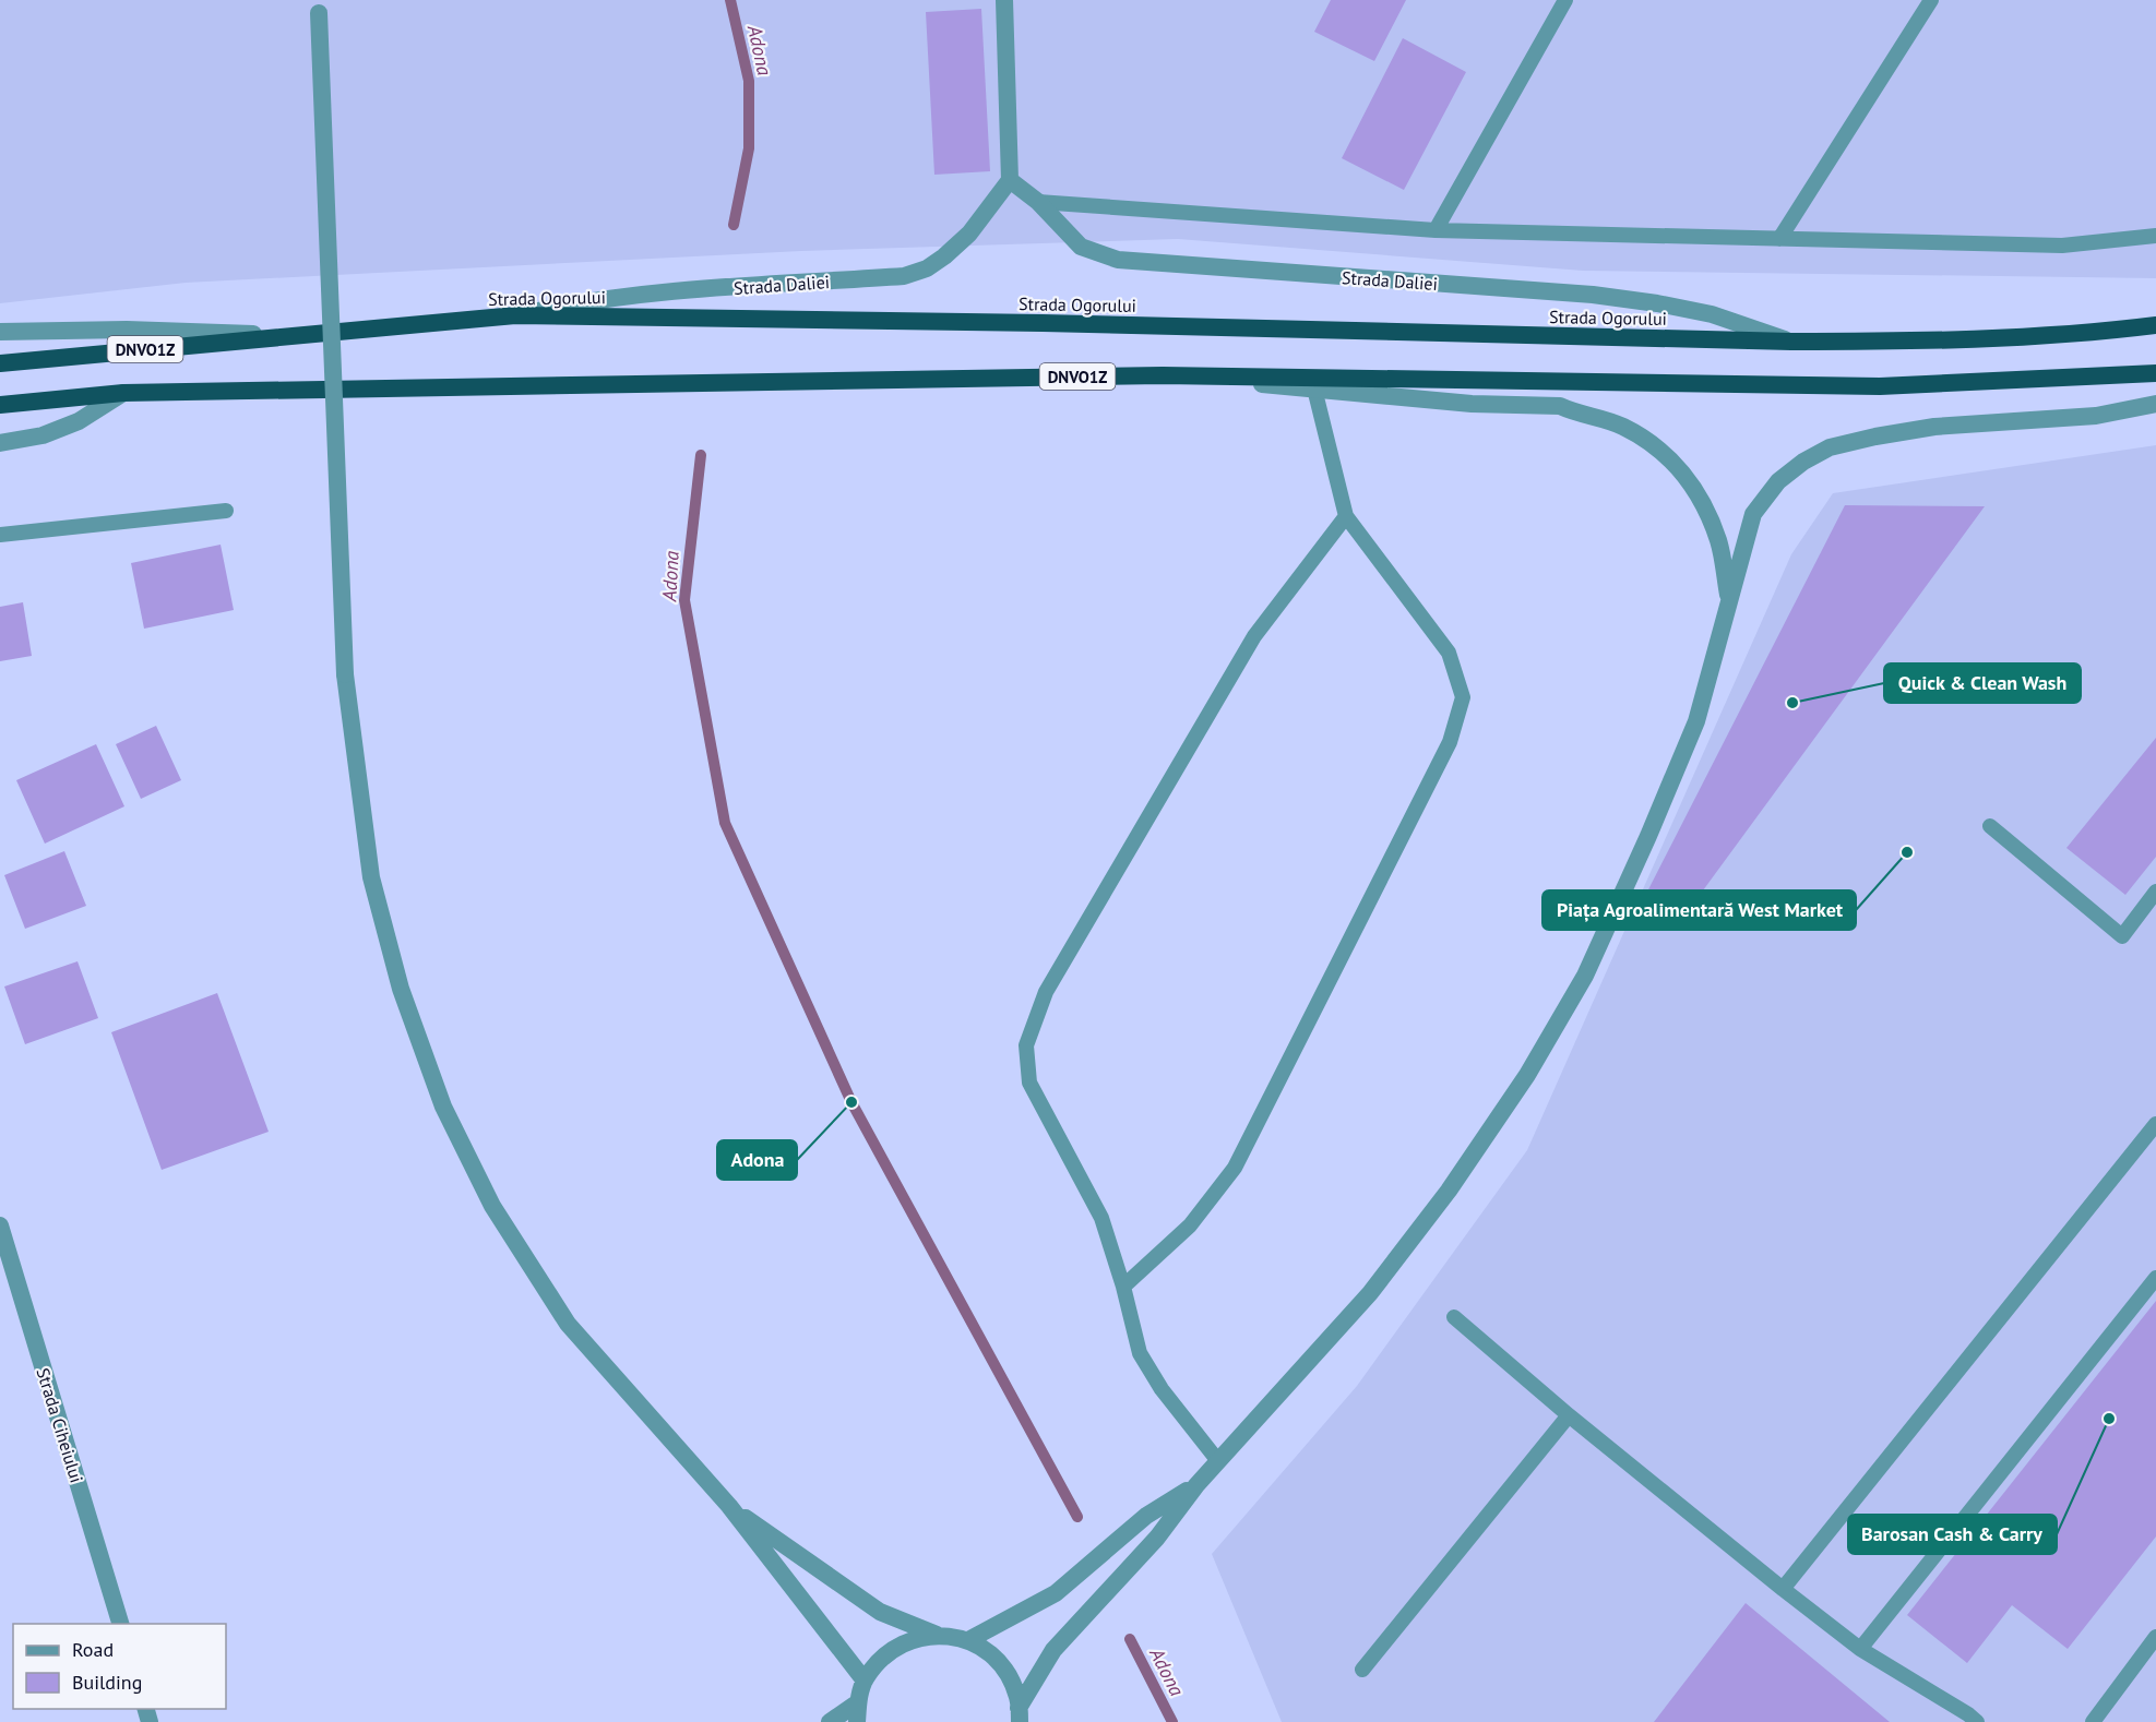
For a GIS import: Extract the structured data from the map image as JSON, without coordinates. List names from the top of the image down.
{
  "streets": {
    "highway": ["Strada Ogorului", "DNVO1Z"],
    "street": ["Strada Daliei", "Strada Ciheiului"]
  },
  "crossings": [
    ["Strada Daliei", "Strada Ogorului"]
  ],
  "water": ["Adona"],
  "places": [
    "Quick & Clean Wash",
    "Piața Agroalimentară West Market",
    "Adona",
    "Barosan Cash & Carry"
  ],
  "legend": ["Road", "Building"]
}
